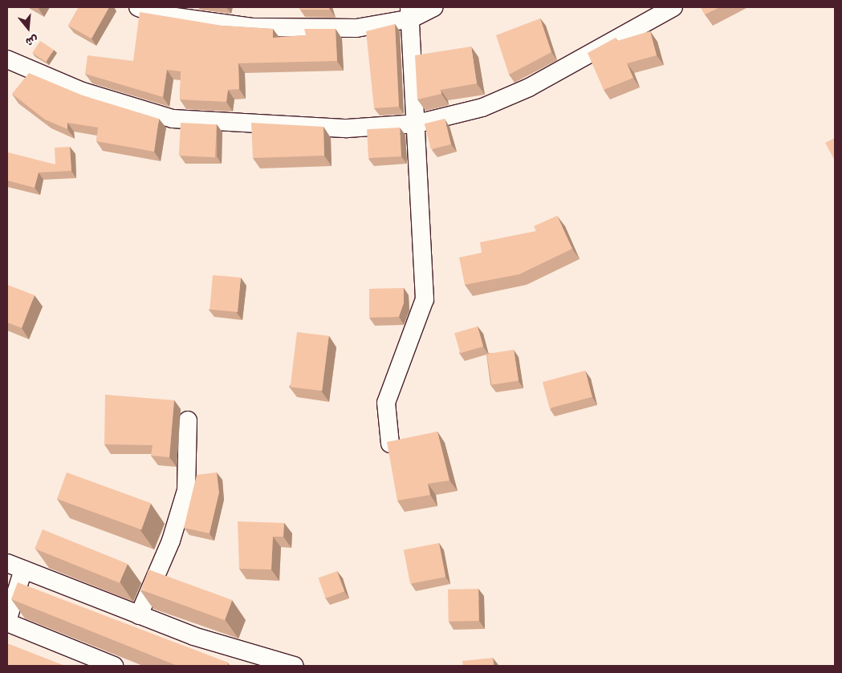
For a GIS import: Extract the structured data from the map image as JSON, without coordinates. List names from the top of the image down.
{
  "north": "bottom"
}
